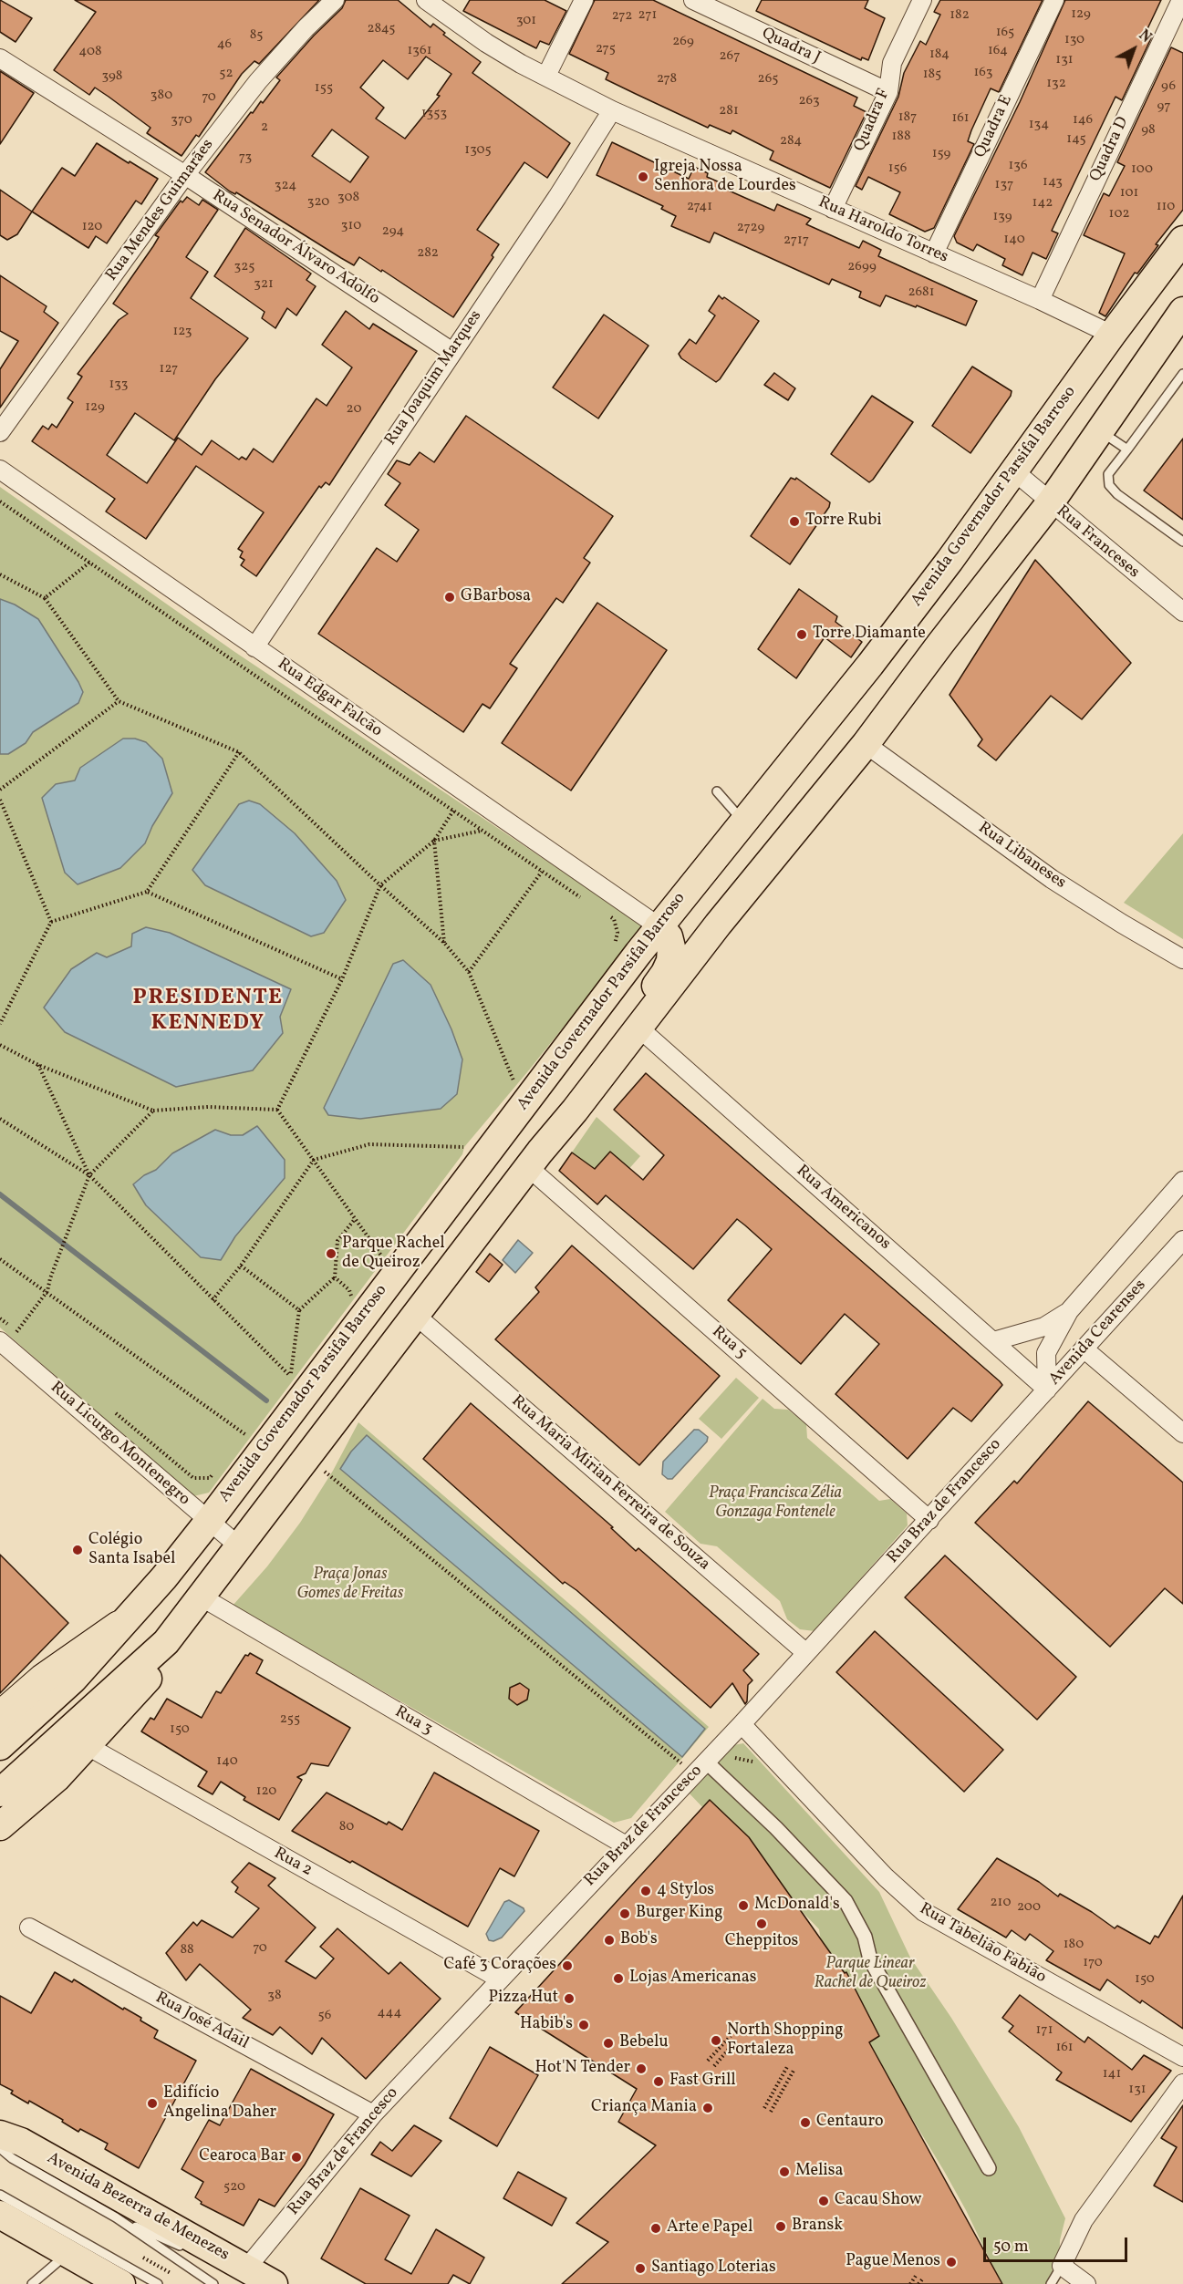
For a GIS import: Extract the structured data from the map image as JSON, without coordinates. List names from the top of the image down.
{
  "streets": {
    "main road": ["Avenida Governador Parsifal Barroso", "Avenida Bezerra de Menezes"],
    "street": [
      "Quadra J",
      "Quadra F",
      "Quadra E",
      "Quadra D",
      "Rua Mendes Guimarães",
      "Rua Haroldo Torres",
      "Rua Senador Álvaro Adolfo",
      "Rua Joaquim Marques",
      "Rua Franceses",
      "Rua Edgar Falcão",
      "Rua Libaneses",
      "Rua Americanos",
      "Avenida Cearenses",
      "Rua 5",
      "Rua Licurgo Montenegro",
      "Rua Maria Mirian Ferreira de Souza",
      "Rua Braz de Francesco",
      "Rua 3",
      "Rua 2",
      "Rua Tabelião Fabião",
      "Rua José Adail"
    ]
  },
  "crossings": [
    ["Quadra J", "Quadra F"],
    ["Quadra F", "Rua Haroldo Torres"],
    ["Quadra E", "Rua Haroldo Torres"],
    ["Quadra D", "Rua Haroldo Torres"],
    ["Rua Mendes Guimarães", "Rua Senador Álvaro Adolfo"],
    ["Rua Haroldo Torres", "Rua Joaquim Marques"],
    ["Rua Haroldo Torres", "Avenida Governador Parsifal Barroso"],
    ["Rua Senador Álvaro Adolfo", "Rua Joaquim Marques"],
    ["Rua Joaquim Marques", "Rua Edgar Falcão"],
    ["Avenida Governador Parsifal Barroso", "Rua Franceses"],
    ["Avenida Governador Parsifal Barroso", "Rua Edgar Falcão"],
    ["Avenida Governador Parsifal Barroso", "Rua Licurgo Montenegro"],
    ["Rua Americanos", "Avenida Cearenses"],
    ["Rua Americanos", "Rua Braz de Francesco"],
    ["Avenida Cearenses", "Rua Braz de Francesco"],
    ["Rua 5", "Rua Braz de Francesco"],
    ["Rua Maria Mirian Ferreira de Souza", "Rua Braz de Francesco"],
    ["Rua Braz de Francesco", "Rua 3"],
    ["Rua Braz de Francesco", "Rua 2"],
    ["Rua Braz de Francesco", "Rua Tabelião Fabião"],
    ["Rua Braz de Francesco", "Rua José Adail"],
    ["Rua Braz de Francesco", "Avenida Bezerra de Menezes"]
  ],
  "districts": ["PRESIDENTE KENNEDY"],
  "parks": ["Praça Francisca Zélia Gonzaga Fontenele", "Praça Jonas Gomes de Freitas", "Parque Linear Rachel de Queiroz"],
  "places": [
    "Igreja Nossa Senhora de Lourdes",
    "Torre Rubi",
    "GBarbosa",
    "Torre Diamante",
    "Parque Rachel de Queiroz",
    "Colégio Santa Isabel",
    "4 Stylos",
    "McDonald's",
    "Burger King",
    "Cheppitos",
    "Bob's",
    "Café 3 Corações",
    "Lojas Americanas",
    "Pizza Hut",
    "Habib's",
    "North Shopping Fortaleza",
    "Bebelu",
    "Hot'N Tender",
    "Fast Grill",
    "Edifício Angelina Daher",
    "Criança Mania",
    "Centauro",
    "Cearoca Bar",
    "Melisa",
    "Cacau Show",
    "Bransk",
    "Arte e Papel",
    "Pague Menos",
    "Santiago Loterias"
  ],
  "house_numbers": [
    "129",
    "271",
    "182",
    "272",
    "301",
    "2845",
    "165",
    "85",
    "130",
    "269",
    "46",
    "275",
    "1361",
    "164",
    "408",
    "184",
    "267",
    "131",
    "163",
    "52",
    "185",
    "398",
    "278",
    "265",
    "132",
    "96",
    "155",
    "380",
    "70",
    "263",
    "97",
    "281",
    "1353",
    "187",
    "161",
    "370",
    "146",
    "134",
    "2",
    "98",
    "188",
    "145",
    "284",
    "1305",
    "159",
    "73",
    "136",
    "156",
    "100",
    "143",
    "137",
    "324",
    "101",
    "308",
    "320",
    "142",
    "2741",
    "110",
    "102",
    "139",
    "310",
    "120",
    "2729",
    "294",
    "140",
    "2717",
    "282",
    "325",
    "2699",
    "321",
    "2681",
    "123",
    "127",
    "133",
    "129",
    "20",
    "255",
    "150",
    "140",
    "120",
    "80",
    "210",
    "200",
    "180",
    "70",
    "88",
    "170",
    "150",
    "38",
    "444",
    "56",
    "171",
    "161",
    "141",
    "131",
    "520"
  ],
  "scale_bar": "50 m",
  "north": "top right"
}
